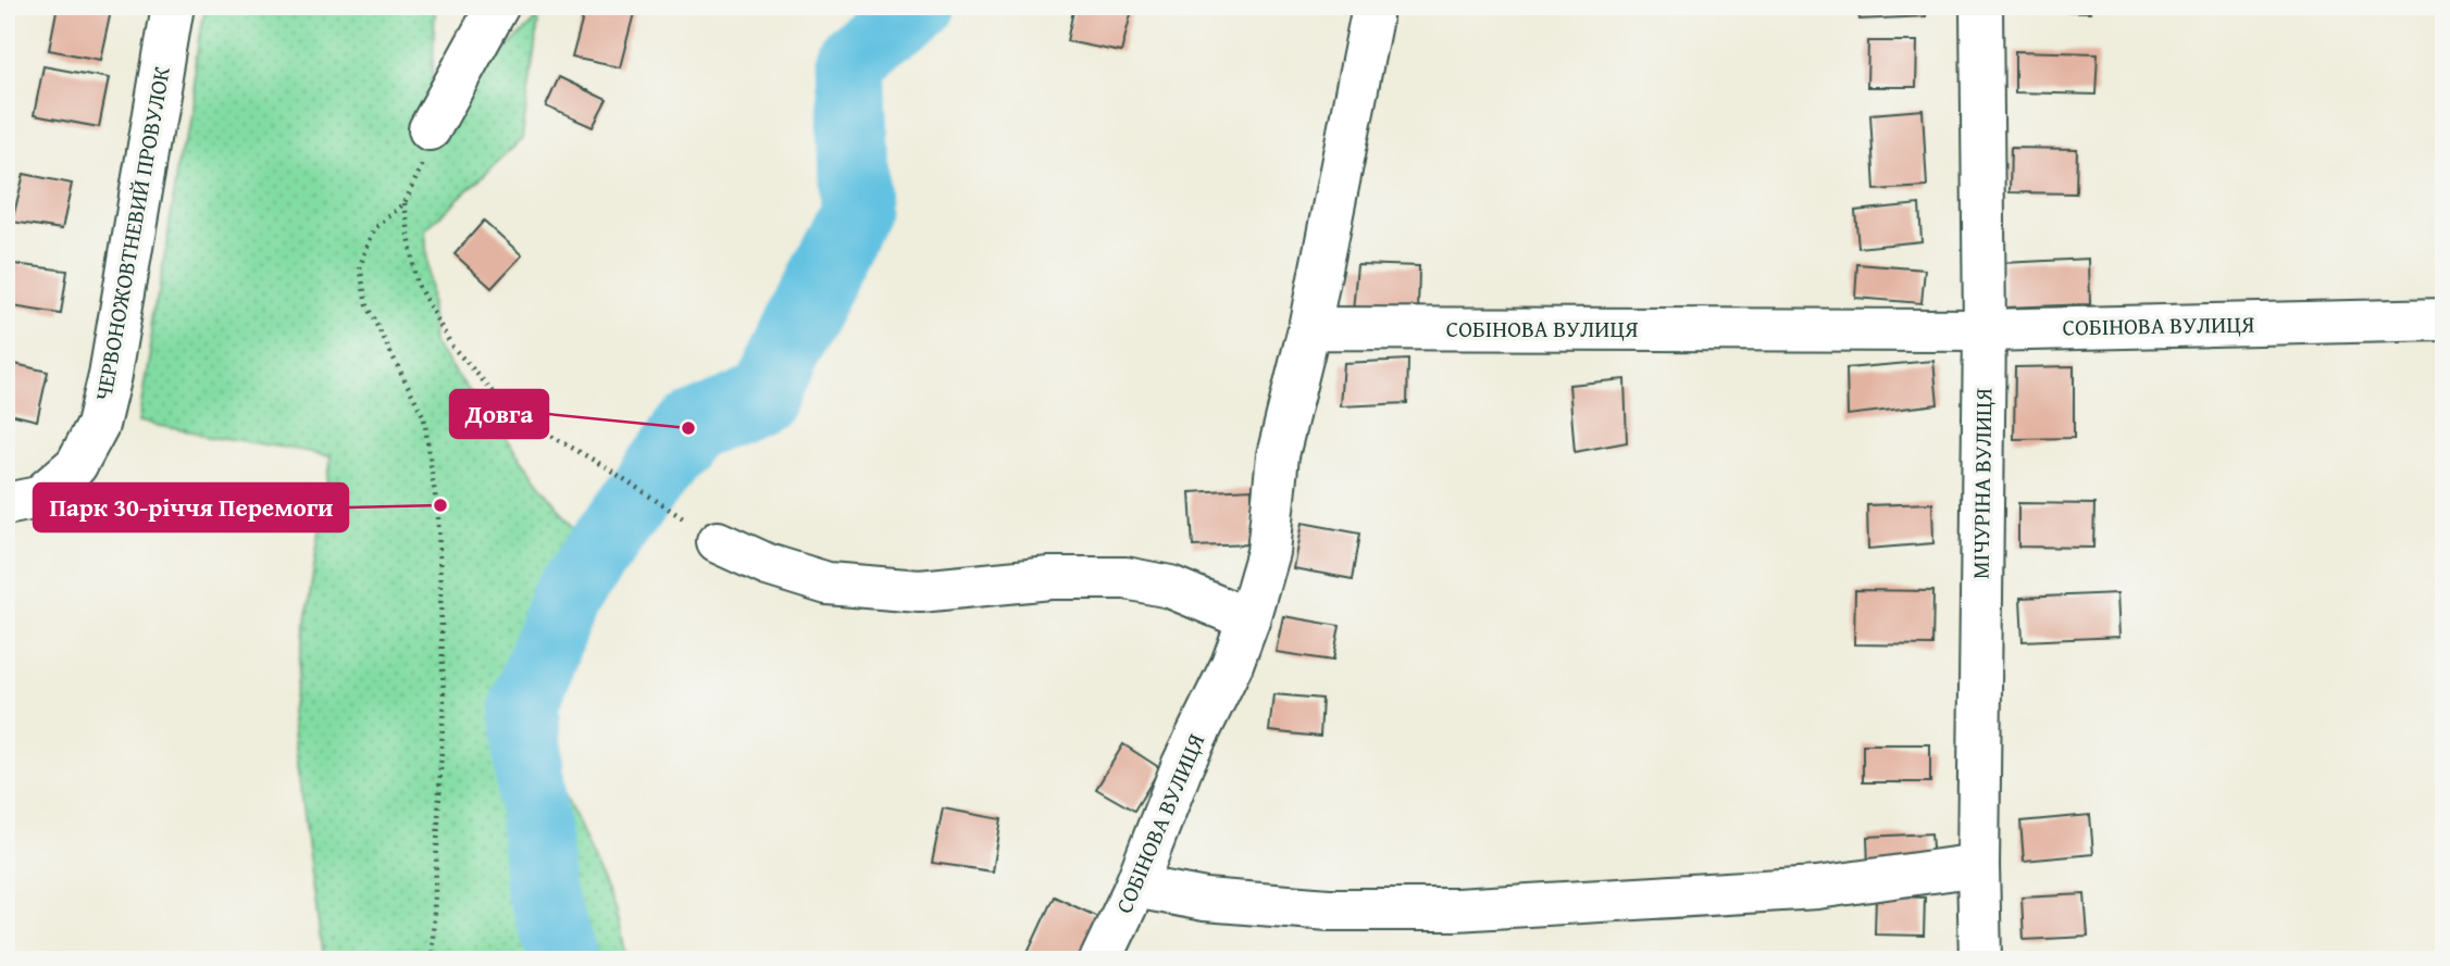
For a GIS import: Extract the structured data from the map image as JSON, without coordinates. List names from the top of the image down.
{
  "streets": {
    "street": ["ЧЕРВОНОЖОВТНЕВИЙ ПРОВУЛОК", "СОБІНОВА ВУЛИЦЯ", "МІЧУРІНА ВУЛИЦЯ"]
  },
  "crossings": [
    ["СОБІНОВА ВУЛИЦЯ", "МІЧУРІНА ВУЛИЦЯ"]
  ],
  "places": ["Довга", "Парк 30-річчя Перемоги"]
}
